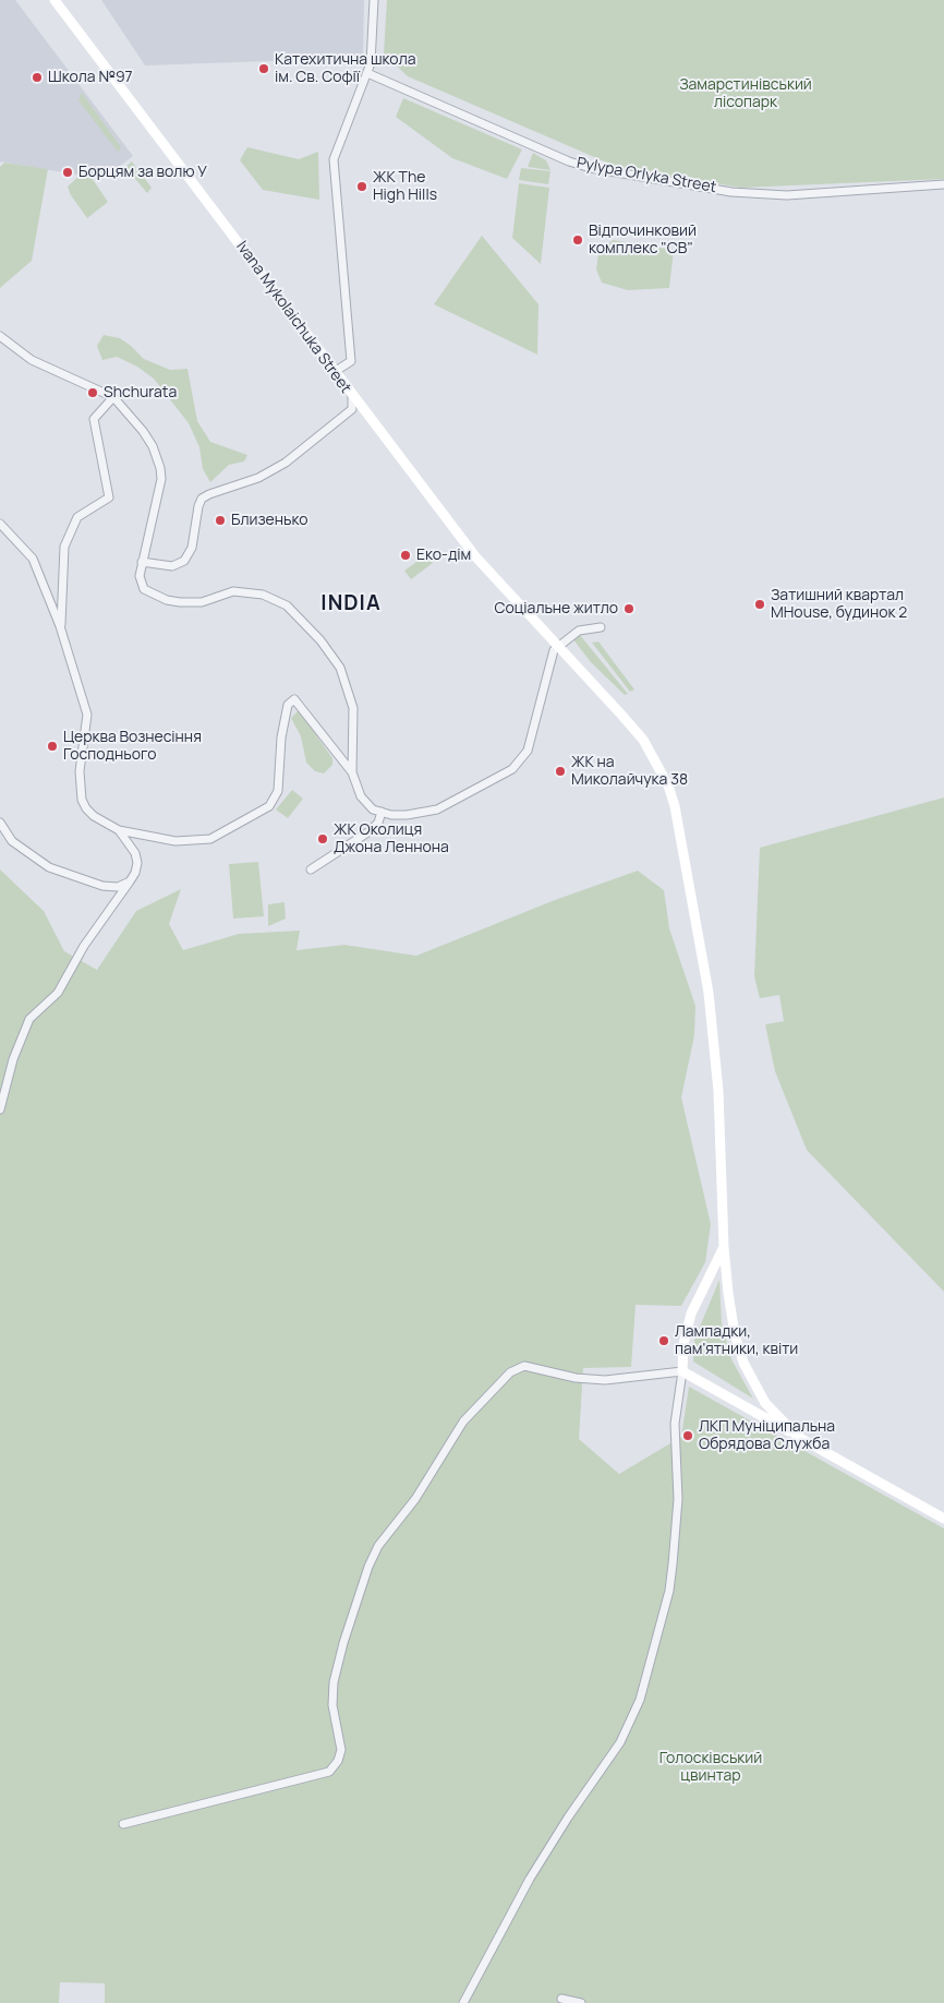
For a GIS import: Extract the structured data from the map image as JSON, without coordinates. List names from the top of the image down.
{
  "streets": {
    "street": ["Pylypa Orlyka Street", "Ivana Mykolaichuka Street"]
  },
  "districts": ["INDIA"],
  "parks": ["Замарстинівський лісопарк", "Голосківський цвинтар"],
  "places": [
    "Катехитична школа ім. Св. Софії",
    "Школа №97",
    "Борцям за волю У",
    "ЖК The High Hills",
    "Відпочинковий комплекс \"СВ\"",
    "Shchurata",
    "Близенько",
    "Еко-дім",
    "Затишний квартал MHouse, будинок 2",
    "Соціальне житло",
    "Церква Вознесіння Господнього",
    "ЖК на Миколайчука 38",
    "ЖК Околиця Джона Леннона",
    "Лампадки, пам'ятники, квіти",
    "ЛКП Муніципальна Обрядова Служба"
  ]
}
